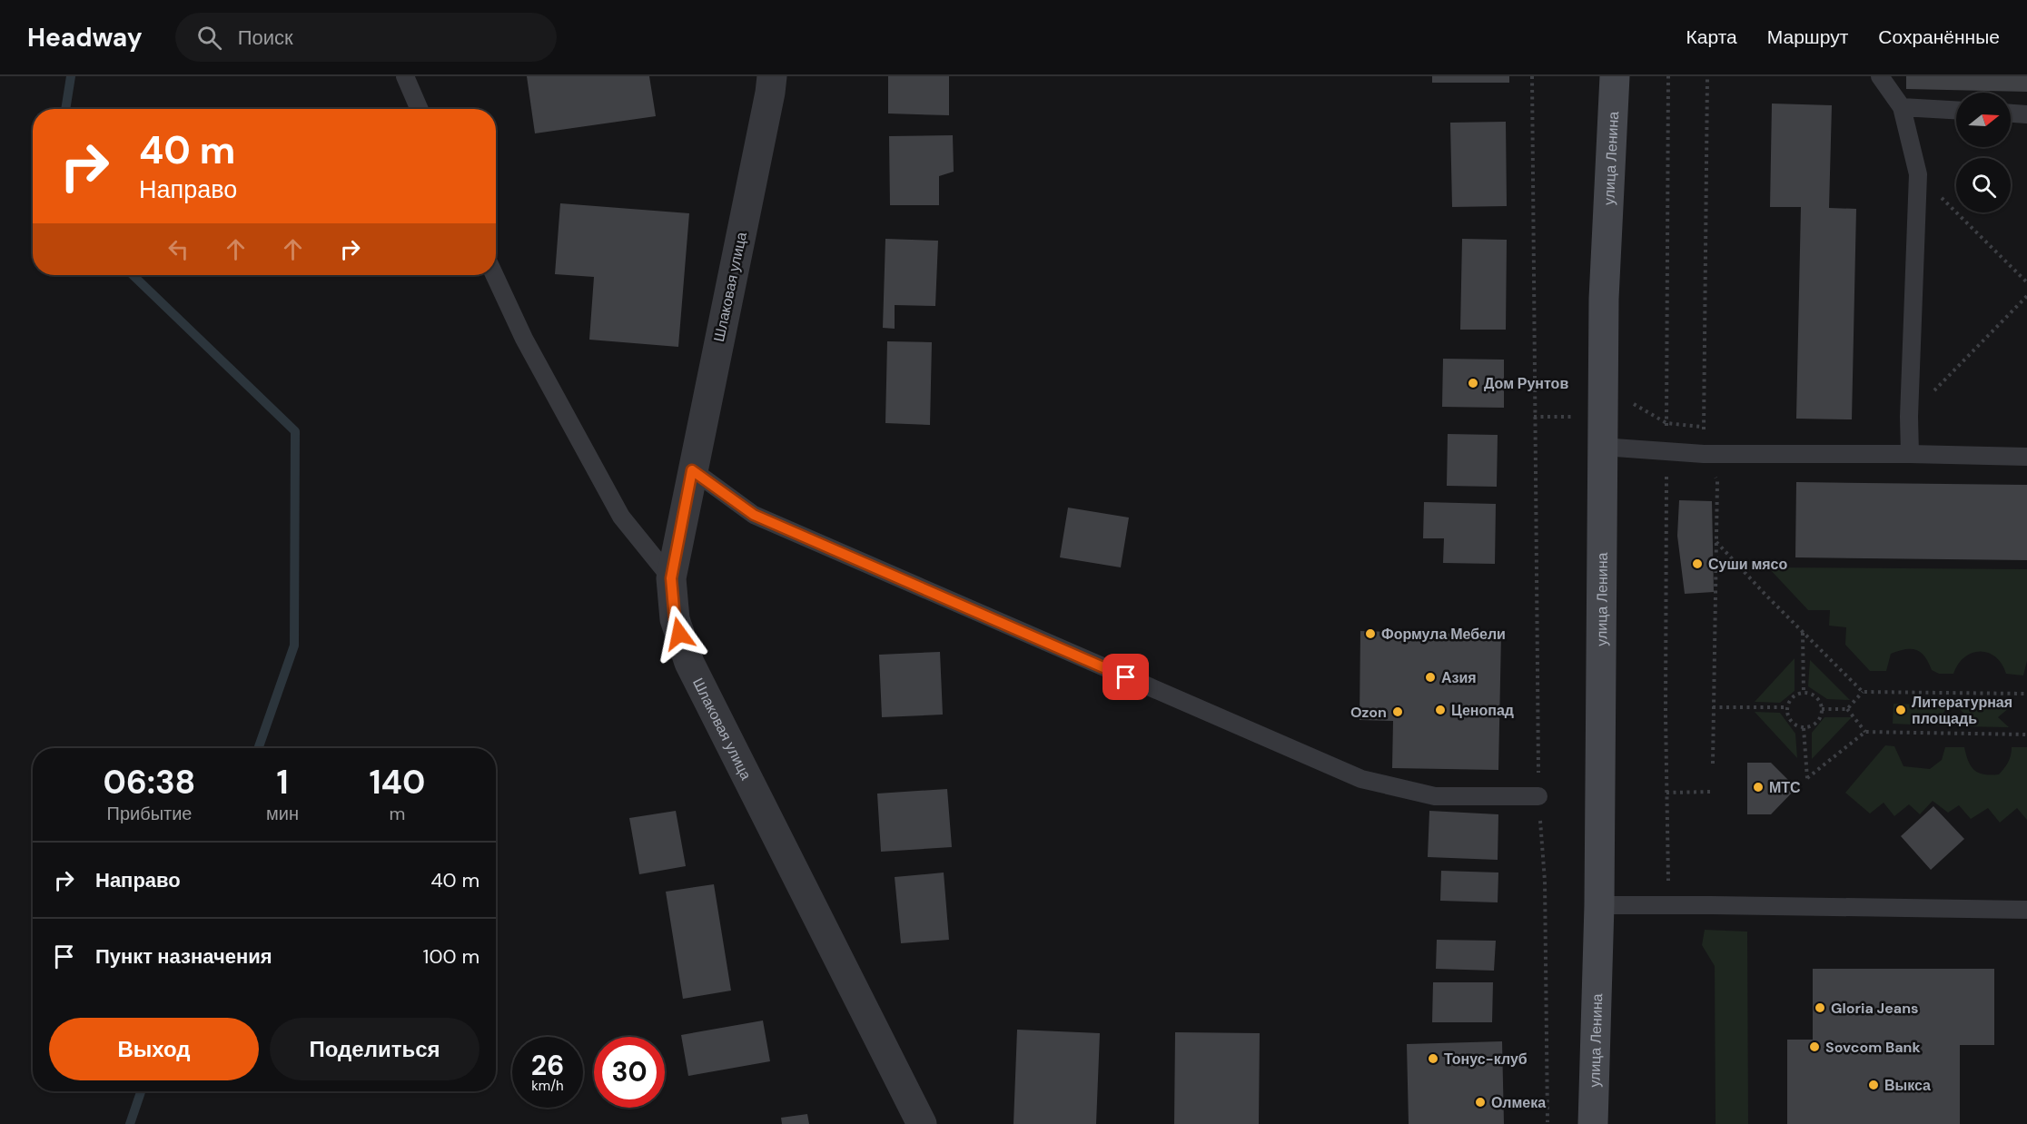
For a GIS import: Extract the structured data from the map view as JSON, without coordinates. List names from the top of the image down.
{
  "streets": {
    "main road": ["улица Ленина"],
    "street": ["Шлаковая улица"]
  },
  "places": [
    "Дом Рунтов",
    "Суши мясо",
    "Формула Мебели",
    "Азия",
    "Ценопад",
    "Литературная площадь",
    "Ozon",
    "МТС",
    "Gloria Jeans",
    "Sovcom Bank",
    "Тонус-клуб",
    "Выкса",
    "Олмека"
  ],
  "north": "right",
  "page": {
    "header": "Headway",
    "search": "Поиск",
    "nav": ["Карта", "Маршрут", "Сохранённые"],
    "turn": ["40 m", "Направо"],
    "eta": [
      "06:38",
      "Прибытие",
      "1",
      "мин",
      "140",
      "m"
    ],
    "list": [
      {
        "name": "Направо",
        "value": "40 m"
      },
      {
        "name": "Пункт назначения",
        "value": "100 m"
      }
    ],
    "buttons": ["Выход", "Поделиться"],
    "speed": "26 km/h",
    "limit": "30"
  }
}
